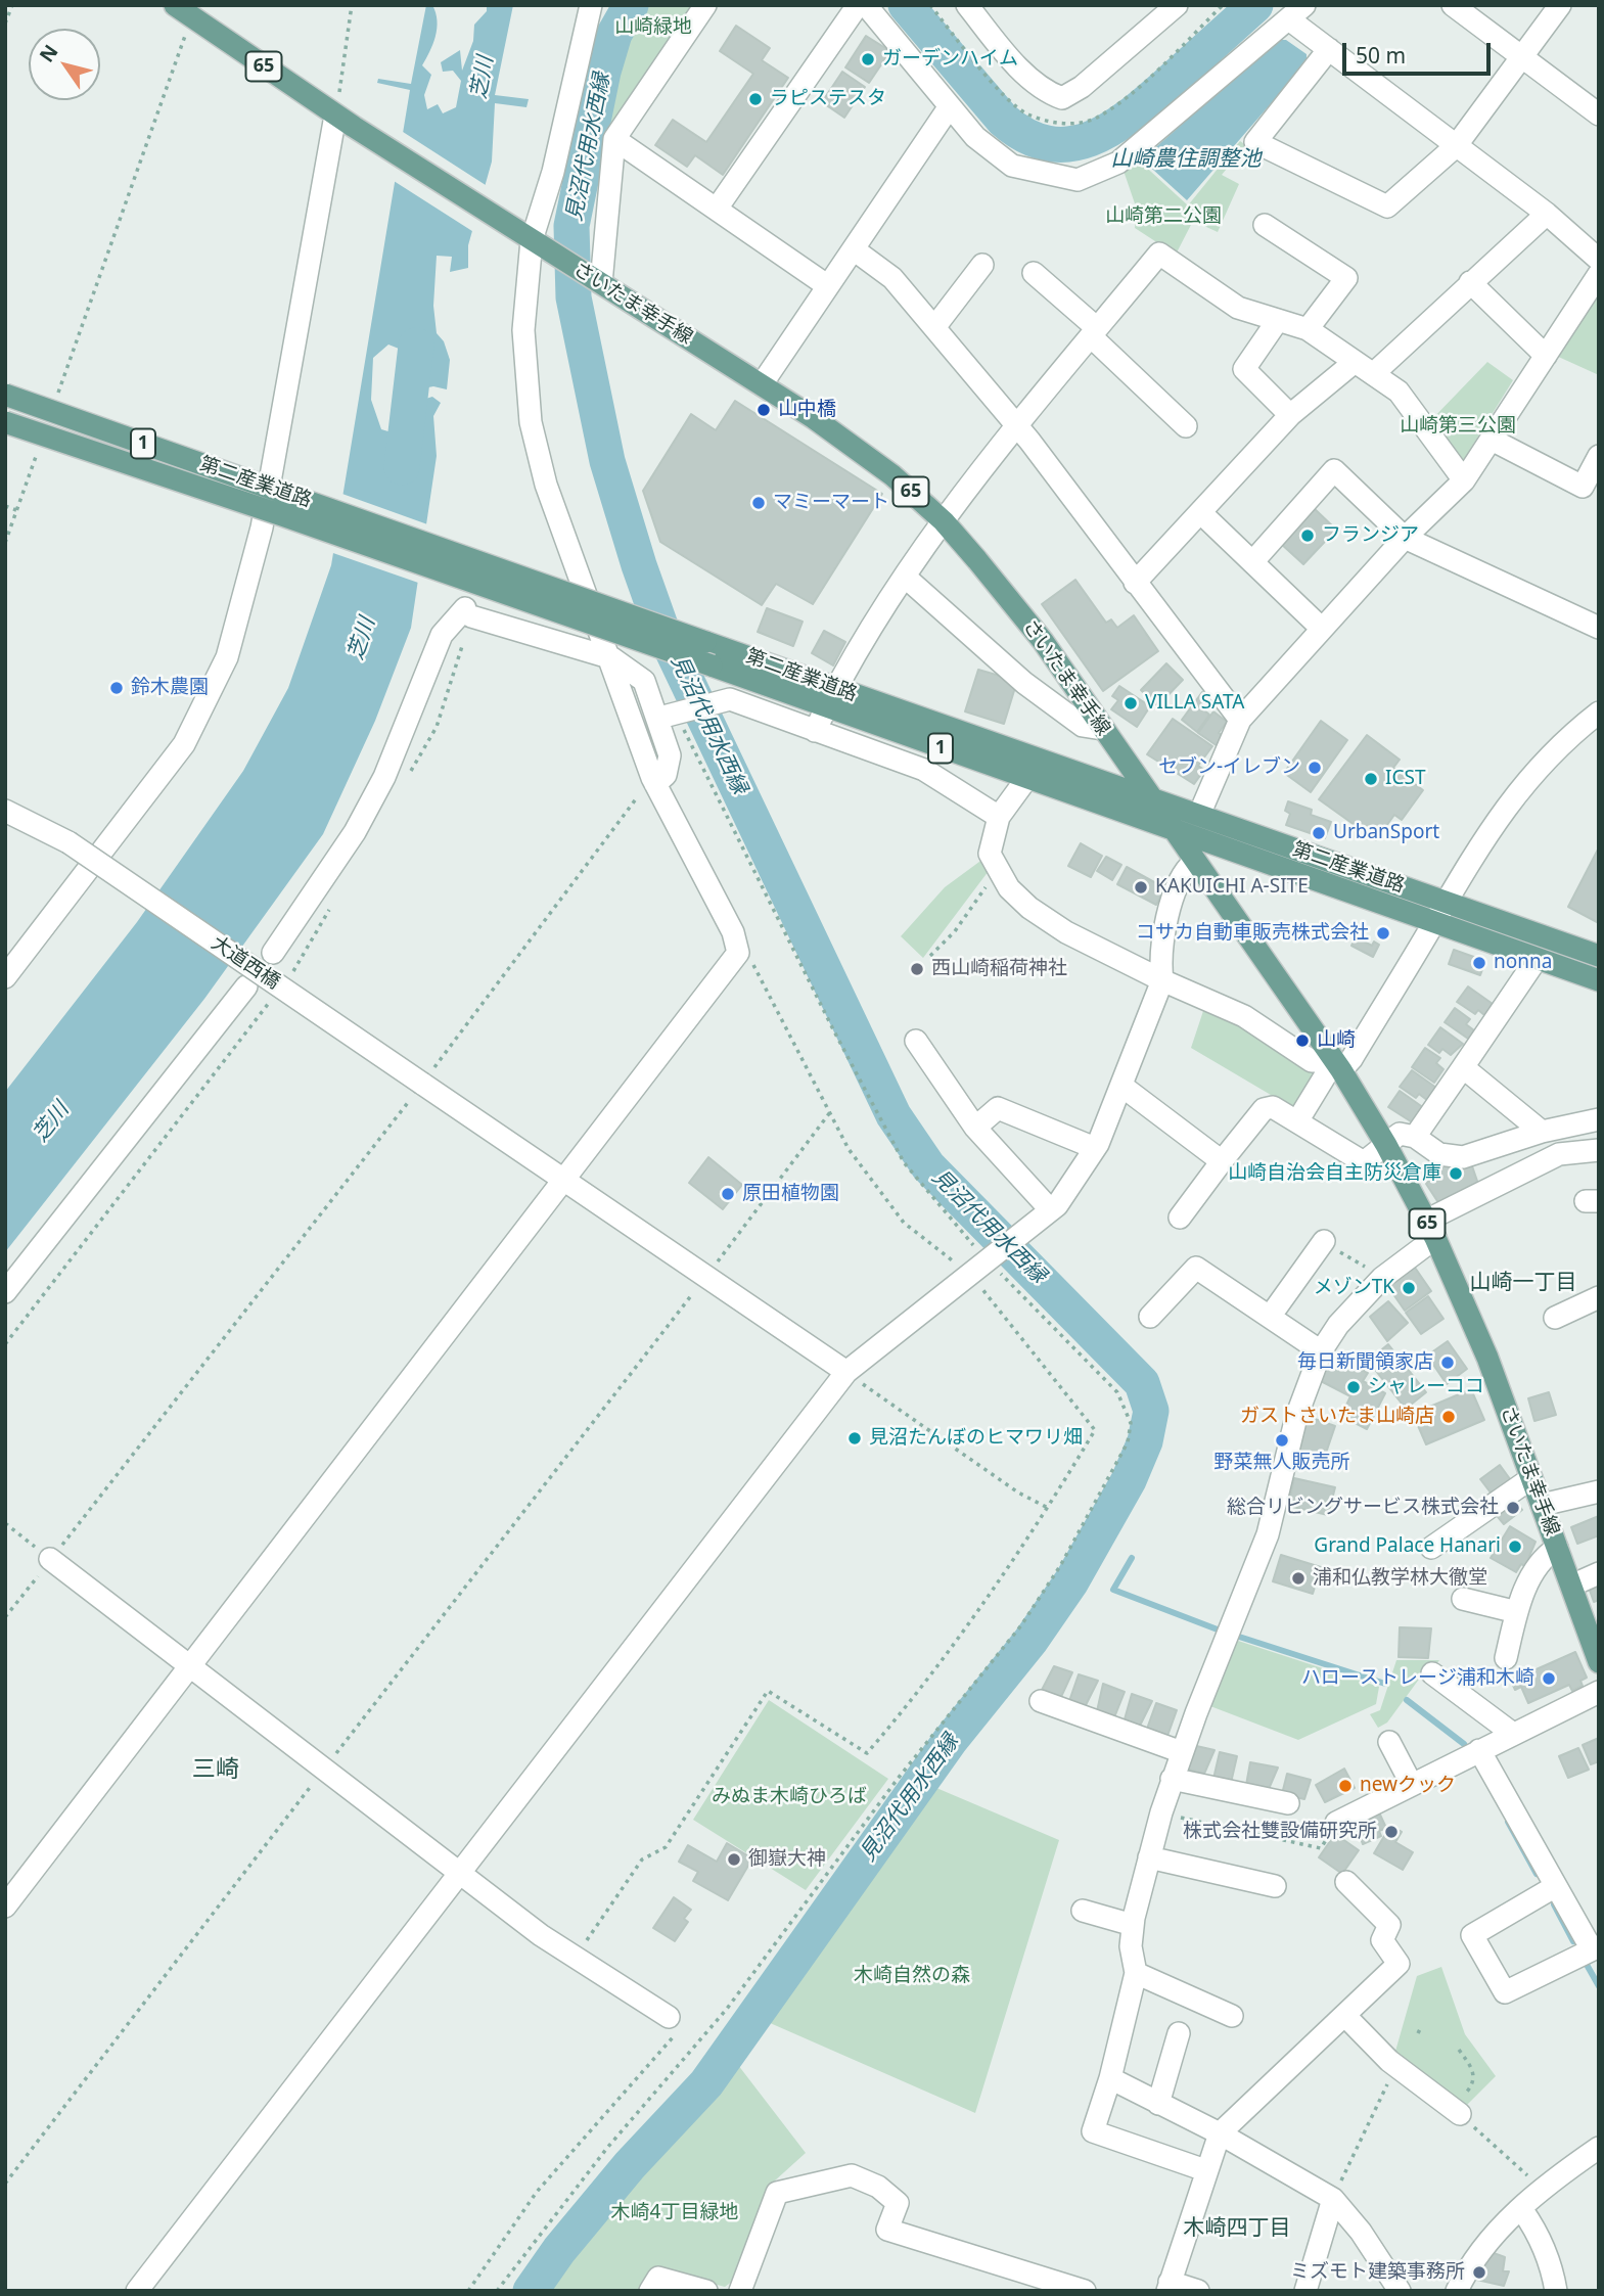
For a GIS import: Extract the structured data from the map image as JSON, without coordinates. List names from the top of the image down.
{
  "streets": {
    "main road": [
      "65",
      "さいたま幸手線",
      "1",
      "第二産業道路"
    ],
    "street": ["大道西橋"]
  },
  "crossings": [
    ["さいたま幸手線", "第二産業道路"]
  ],
  "districts": ["山崎一丁目", "三崎", "木崎四丁目"],
  "water": ["芝川", "見沼代用水西縁", "山崎農住調整池"],
  "parks": [
    "山崎緑地",
    "山崎第二公園",
    "山崎第三公園",
    "みぬま木崎ひろば",
    "木崎自然の森",
    "木崎4丁目緑地"
  ],
  "places": [
    "ガーデンハイム",
    "ラピステスタ",
    "山中橋",
    "マミーマート",
    "フランジア",
    "鈴木農園",
    "VILLA SATA",
    "セブン-イレブン",
    "ICST",
    "UrbanSport",
    "KAKUICHI A-SITE",
    "コサカ自動車販売株式会社",
    "nonna",
    "西山崎稲荷神社",
    "山崎",
    "山崎自治会自主防災倉庫",
    "原田植物園",
    "メゾンTK",
    "毎日新聞領家店",
    "シャレーココ",
    "ガストさいたま山崎店",
    "見沼たんぼのヒマワリ畑",
    "野菜無人販売所",
    "総合リビングサービス株式会社",
    "Grand Palace Hanari",
    "浦和仏教学林大徹堂",
    "ハローストレージ浦和木崎",
    "newクック",
    "株式会社雙設備研究所",
    "御嶽大神",
    "ミズモト建築事務所"
  ],
  "scale_bar": "50 m",
  "north": "top left"
}
